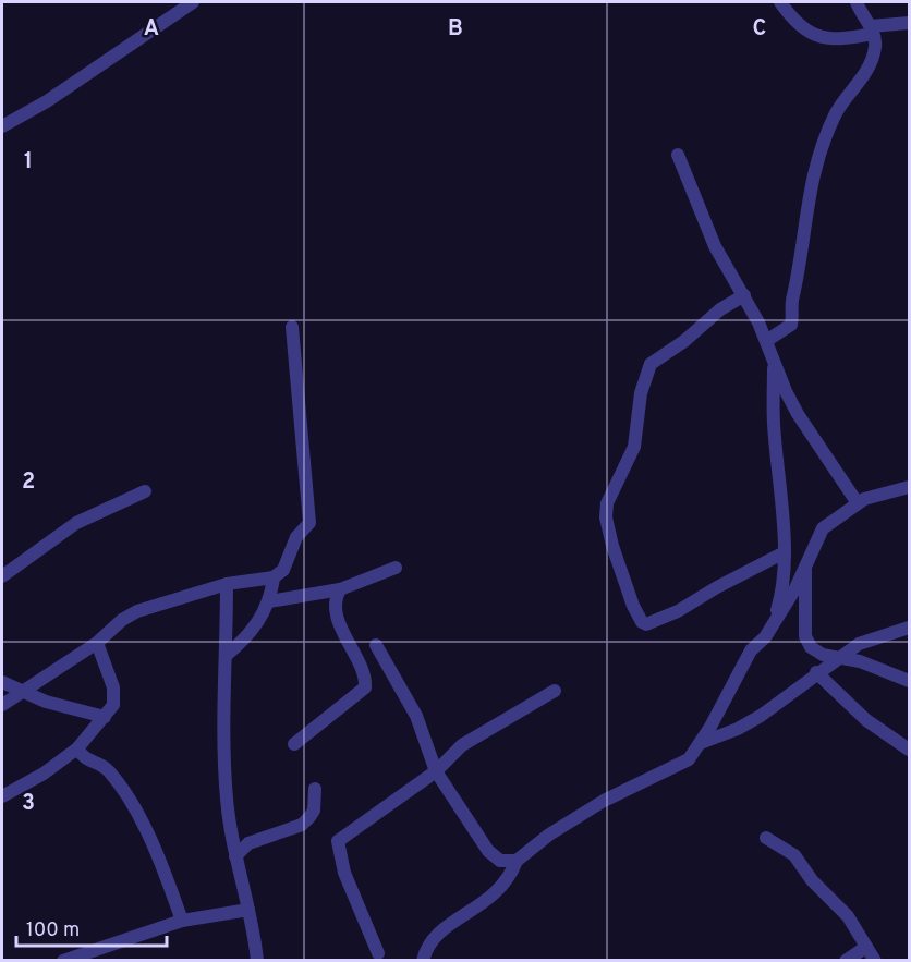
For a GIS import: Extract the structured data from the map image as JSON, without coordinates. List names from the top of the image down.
{
  "scale_bar": "100 m",
  "grid": {
    "columns": ["A", "B", "C"],
    "rows": ["1", "2", "3"]
  }
}
